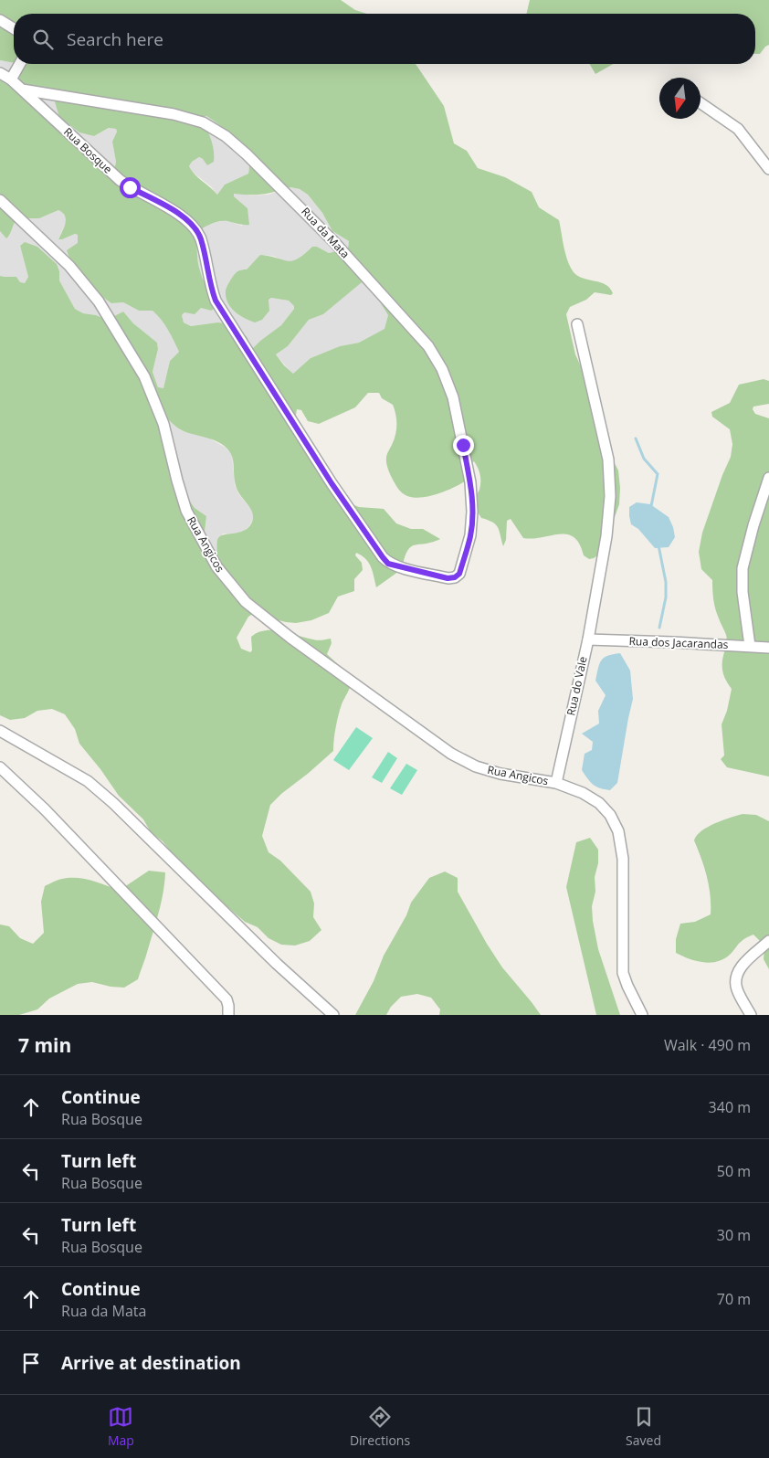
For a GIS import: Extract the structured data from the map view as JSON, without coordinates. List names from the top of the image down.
{
  "streets": {
    "street": [
      "Rua Bosque",
      "Rua da Mata",
      "Rua Angicos",
      "Rua dos Jacarandas",
      "Rua do Vale"
    ]
  },
  "crossings": [
    ["Rua Bosque", "Rua da Mata"],
    ["Rua Angicos", "Rua do Vale"],
    ["Rua dos Jacarandas", "Rua do Vale"]
  ],
  "north": "bottom",
  "page": {
    "search": "Search here",
    "heading": ["7 min", "Walk · 490 m"],
    "list": [
      ["Continue", "Rua Bosque", "340 m"],
      ["Turn left", "Rua Bosque", "50 m"],
      ["Turn left", "Rua Bosque", "30 m"],
      ["Continue", "Rua da Mata", "70 m"],
      "Arrive at destination"
    ],
    "nav": ["Map", "Directions", "Saved"]
  }
}
